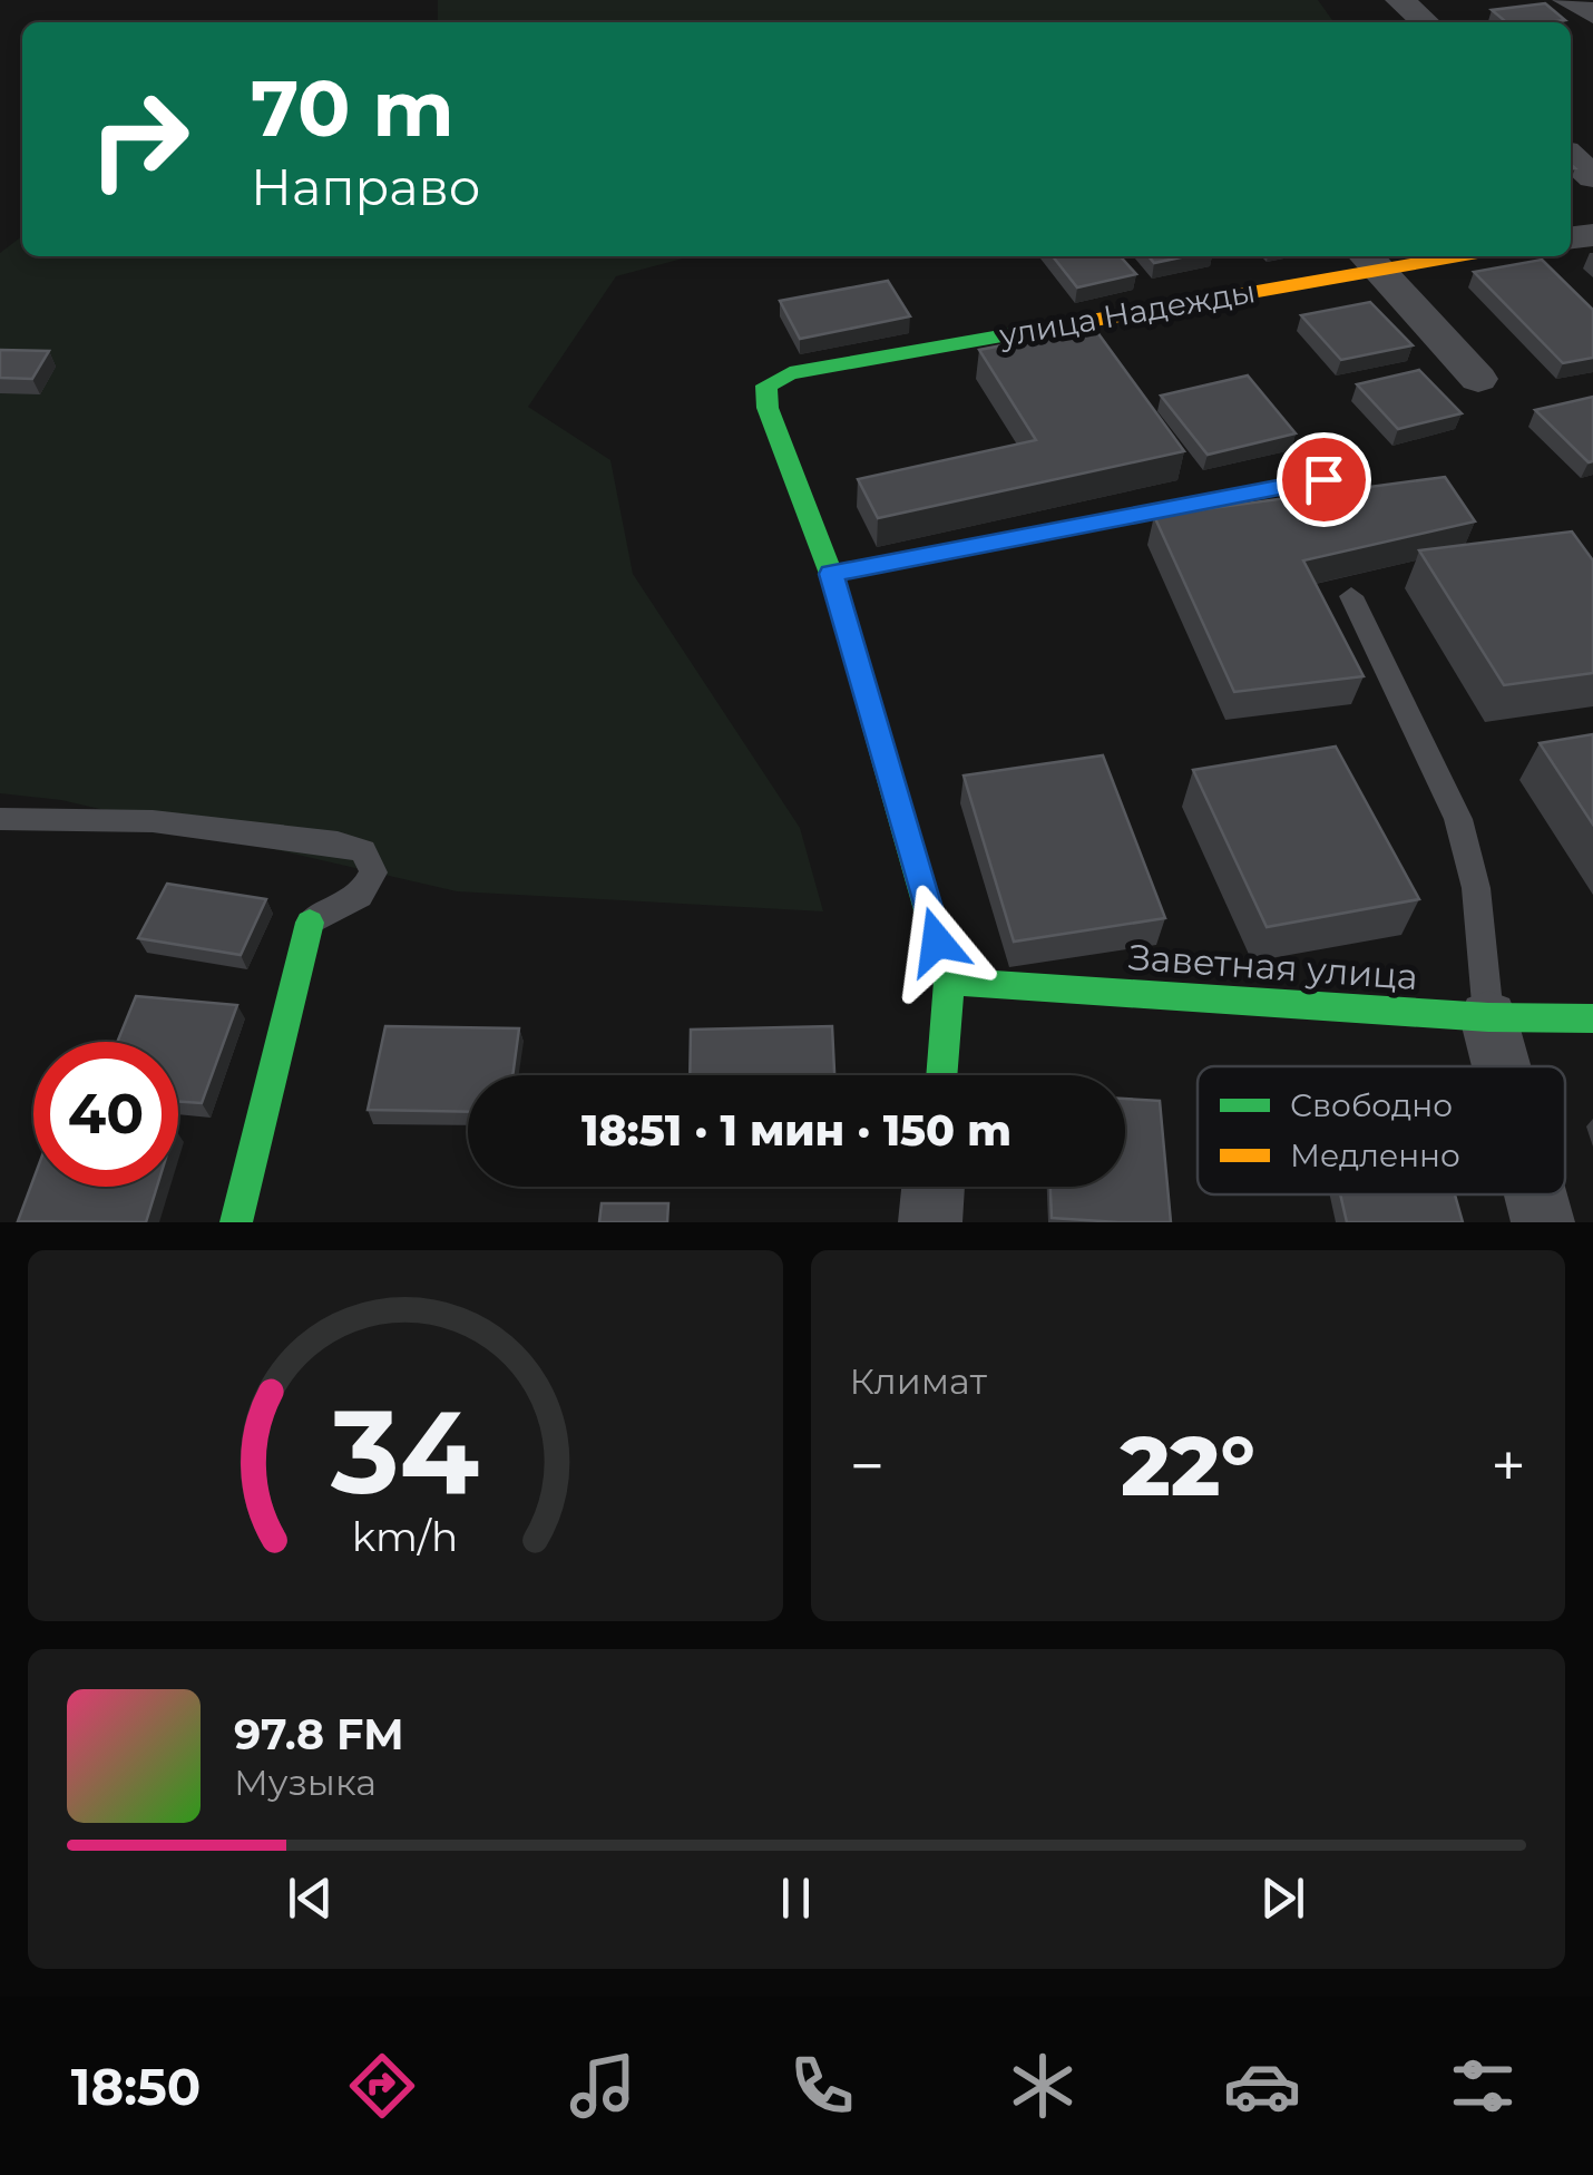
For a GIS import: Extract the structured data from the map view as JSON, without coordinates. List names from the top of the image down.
{
  "streets": {
    "street": ["улица Надежды", "Заветная улица"]
  },
  "legend": ["Свободно", "Медленно"],
  "page": {
    "turn": ["70 m", "Направо"],
    "limit": "40",
    "trip": "18:51 · 1 мин · 150 m",
    "tile": "Климат",
    "heat": ["−", "22°", "+"],
    "song": ["97.8 FM", "Музыка"],
    "tabs": "18:50",
    "gauge": ["34", "km/h"]
  }
}
